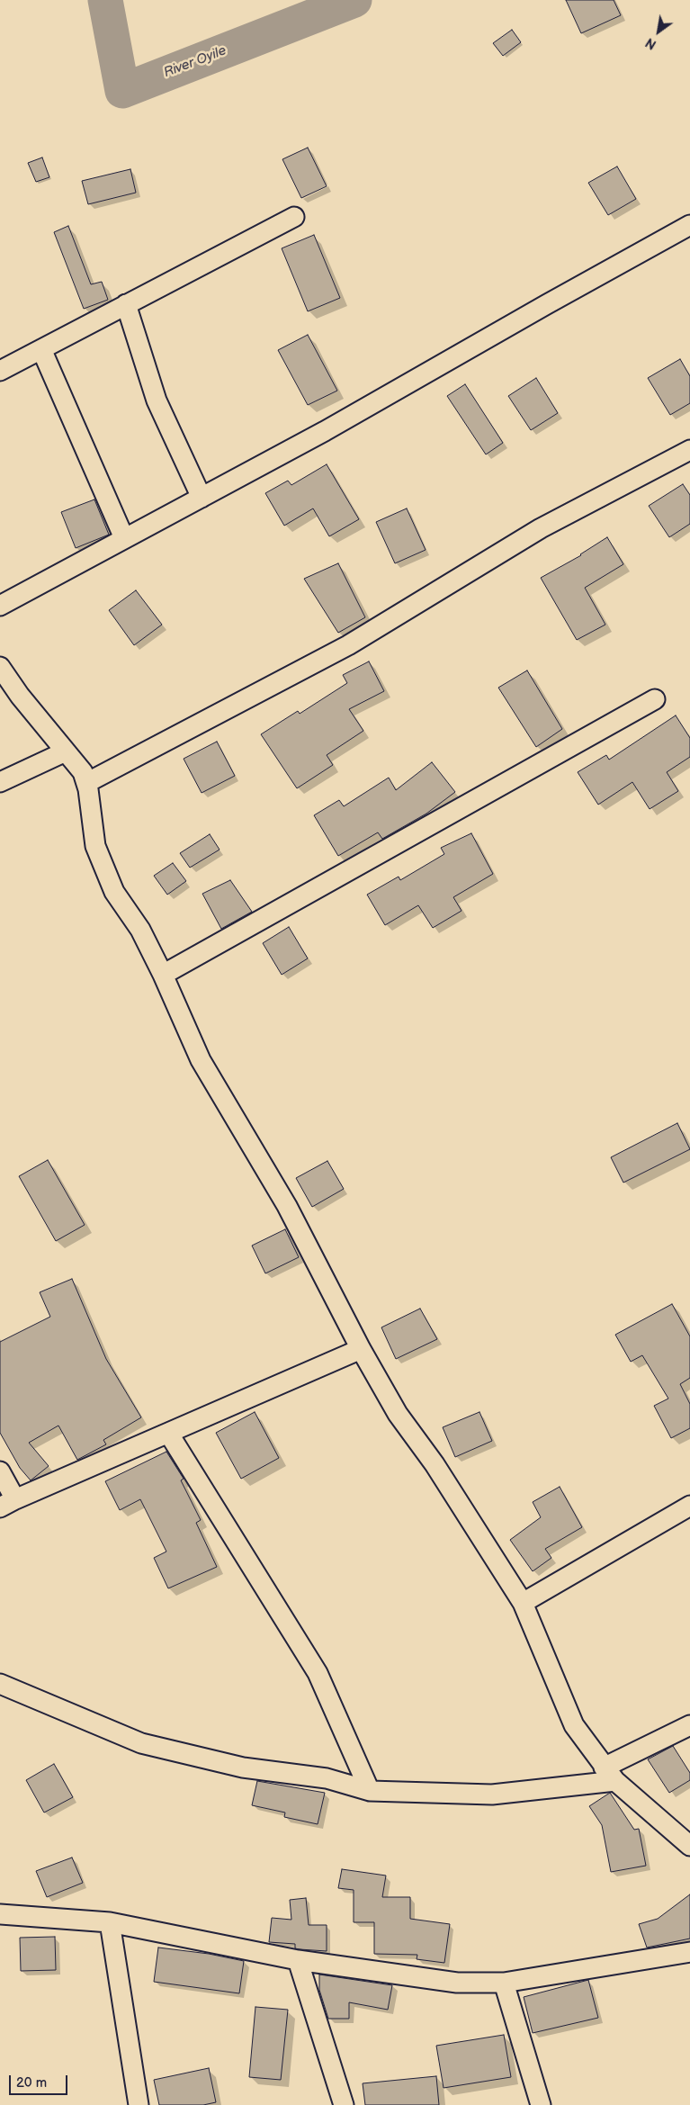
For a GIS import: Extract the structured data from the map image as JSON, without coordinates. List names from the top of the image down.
{
  "water": ["River Oyile"],
  "scale_bar": "20 m",
  "north": "bottom left"
}
